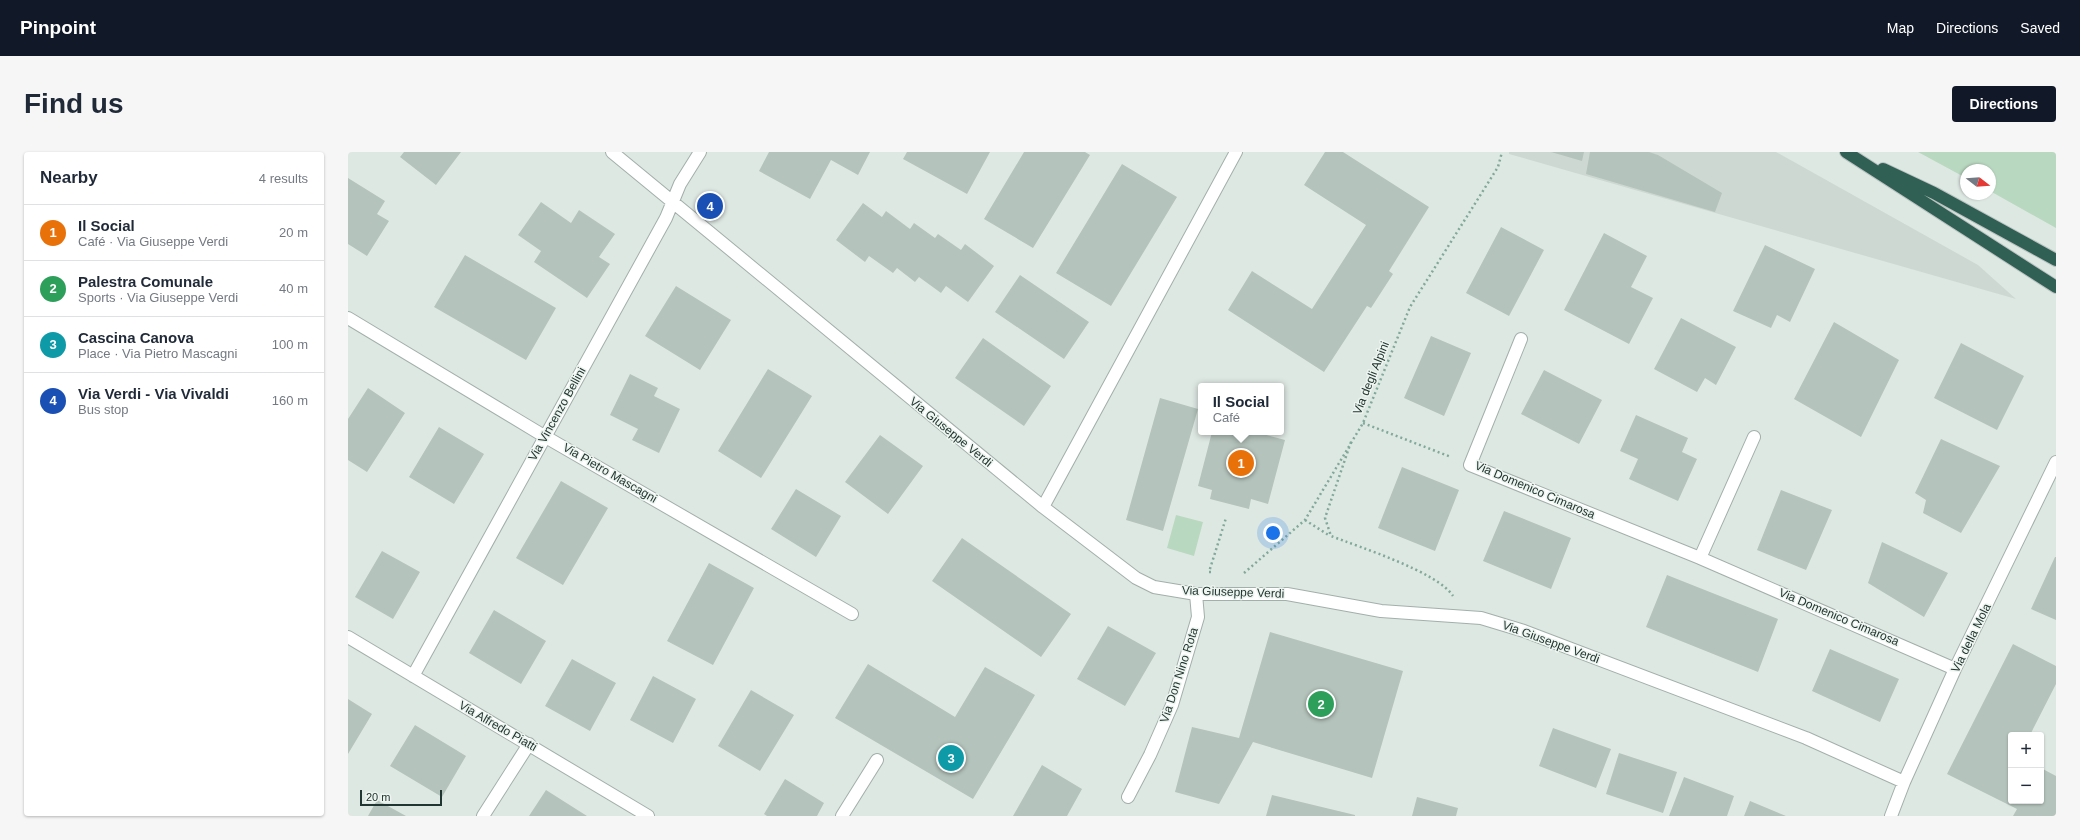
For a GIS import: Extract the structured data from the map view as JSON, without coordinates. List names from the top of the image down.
{
  "streets": {
    "street": [
      "Via Vincenzo Bellini",
      "Via Giuseppe Verdi",
      "Via Pietro Mascagni",
      "Via Domenico Cimarosa",
      "Via della Mola",
      "Via Don Nino Rota",
      "Via Alfredo Piatti"
    ],
    "path": ["Via degli Alpini"]
  },
  "crossings": [
    ["Via degli Alpini", "Via Giuseppe Verdi"],
    ["Via Vincenzo Bellini", "Via Giuseppe Verdi"],
    ["Via Vincenzo Bellini", "Via Pietro Mascagni"],
    ["Via Vincenzo Bellini", "Via Alfredo Piatti"],
    ["Via Giuseppe Verdi", "Via della Mola"],
    ["Via Giuseppe Verdi", "Via Don Nino Rota"],
    ["Via Domenico Cimarosa", "Via della Mola"]
  ],
  "scale_bar": "20 m",
  "north": "right",
  "page": {
    "header": "Pinpoint",
    "nav": ["Map", "Directions", "Saved"],
    "buttons": "Directions",
    "title": "Find us",
    "heading": ["Nearby", "4 results"],
    "pins": [
      "4",
      "1",
      "2",
      "3"
    ],
    "list": [
      {
        "mark": "1",
        "name": "Il Social",
        "note": "Café · Via Giuseppe Verdi",
        "value": "20 m"
      },
      {
        "mark": "2",
        "name": "Palestra Comunale",
        "note": "Sports · Via Giuseppe Verdi",
        "value": "40 m"
      },
      {
        "mark": "3",
        "name": "Cascina Canova",
        "note": "Place · Via Pietro Mascagni",
        "value": "100 m"
      },
      {
        "mark": "4",
        "name": "Via Verdi - Via Vivaldi",
        "note": "Bus stop",
        "value": "160 m"
      }
    ],
    "popup": ["Il Social", "Café"],
    "map_buttons": ["+", "−"],
    "scale": "20 m"
  }
}
